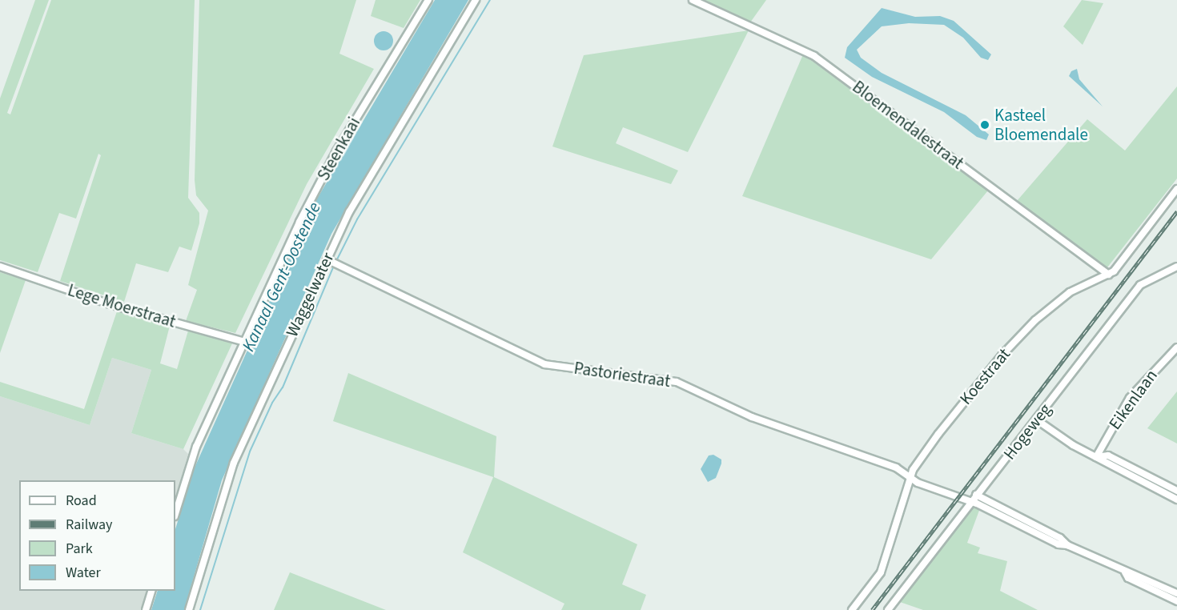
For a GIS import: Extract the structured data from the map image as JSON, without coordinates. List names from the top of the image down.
{
  "streets": {
    "street": [
      "Bloemendalestraat",
      "Steenkaai",
      "Waggelwater",
      "Lege Moerstraat",
      "Pastoriestraat",
      "Koestraat",
      "Eikenlaan",
      "Hogeweg"
    ]
  },
  "crossings": [
    ["Bloemendalestraat", "Koestraat"],
    ["Steenkaai", "Lege Moerstraat"],
    ["Waggelwater", "Pastoriestraat"],
    ["Pastoriestraat", "Koestraat"],
    ["Pastoriestraat", "Hogeweg"]
  ],
  "water": ["Kanaal Gent-Oostende"],
  "places": ["Kasteel Bloemendale"],
  "legend": [
    "Road",
    "Railway",
    "Park",
    "Water"
  ]
}
